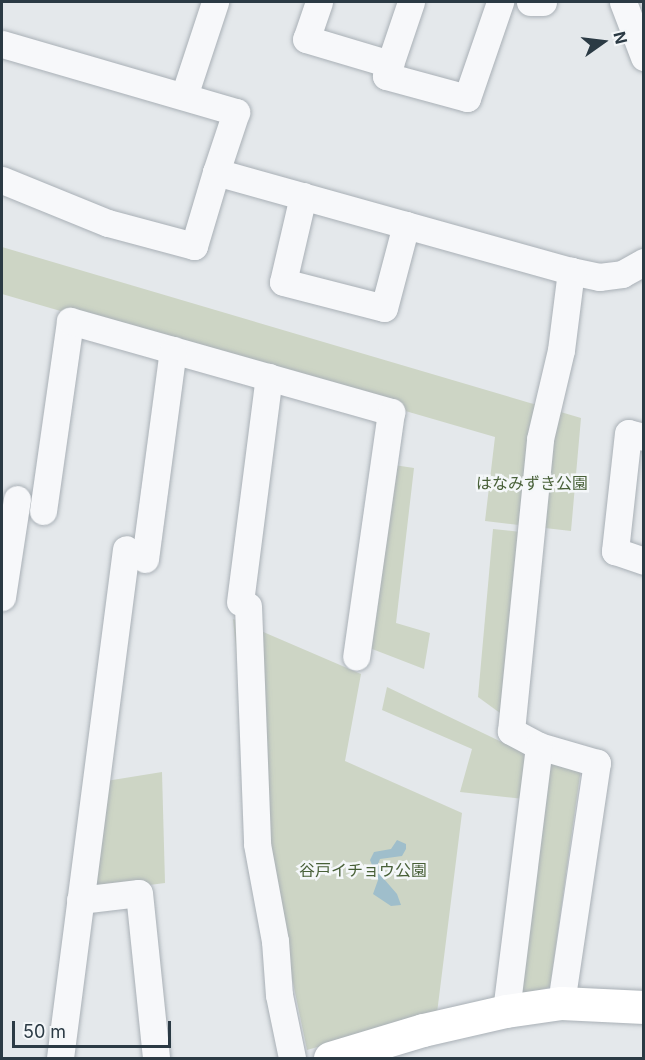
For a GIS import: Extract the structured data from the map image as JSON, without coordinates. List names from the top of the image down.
{
  "parks": ["はなみずき公園", "谷戸イチョウ公園"],
  "scale_bar": "50 m",
  "north": "right"
}
